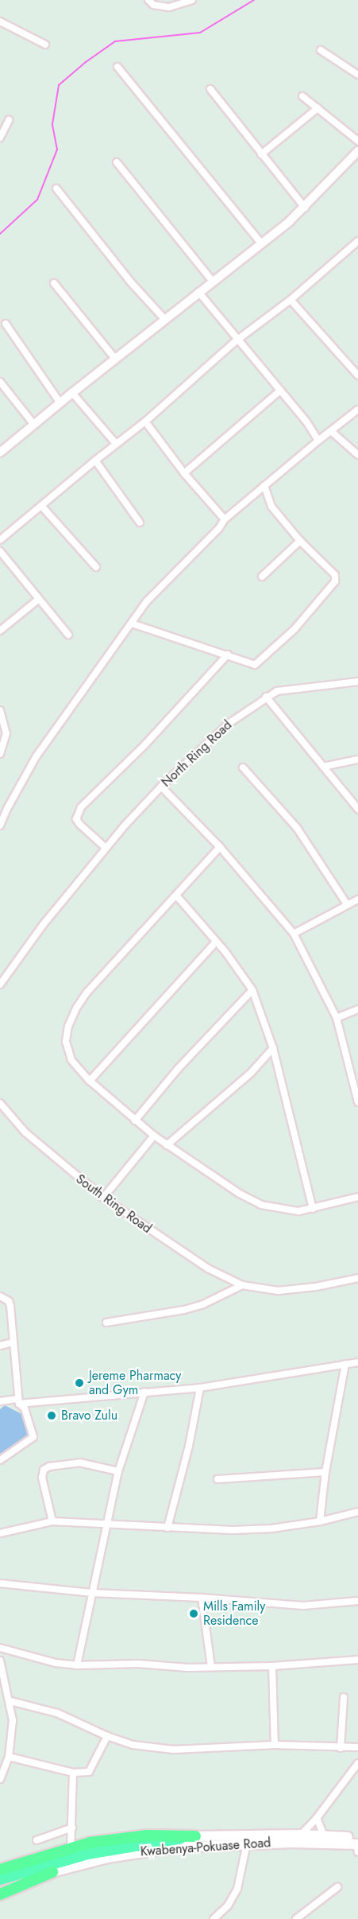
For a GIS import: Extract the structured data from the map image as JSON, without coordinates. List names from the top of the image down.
{
  "streets": {
    "main road": ["Kwabenya-Pokuase Road"],
    "street": ["North Ring Road", "South Ring Road"]
  },
  "places": ["Jereme Pharmacy and Gym", "Bravo Zulu", "Mills Family Residence"]
}
